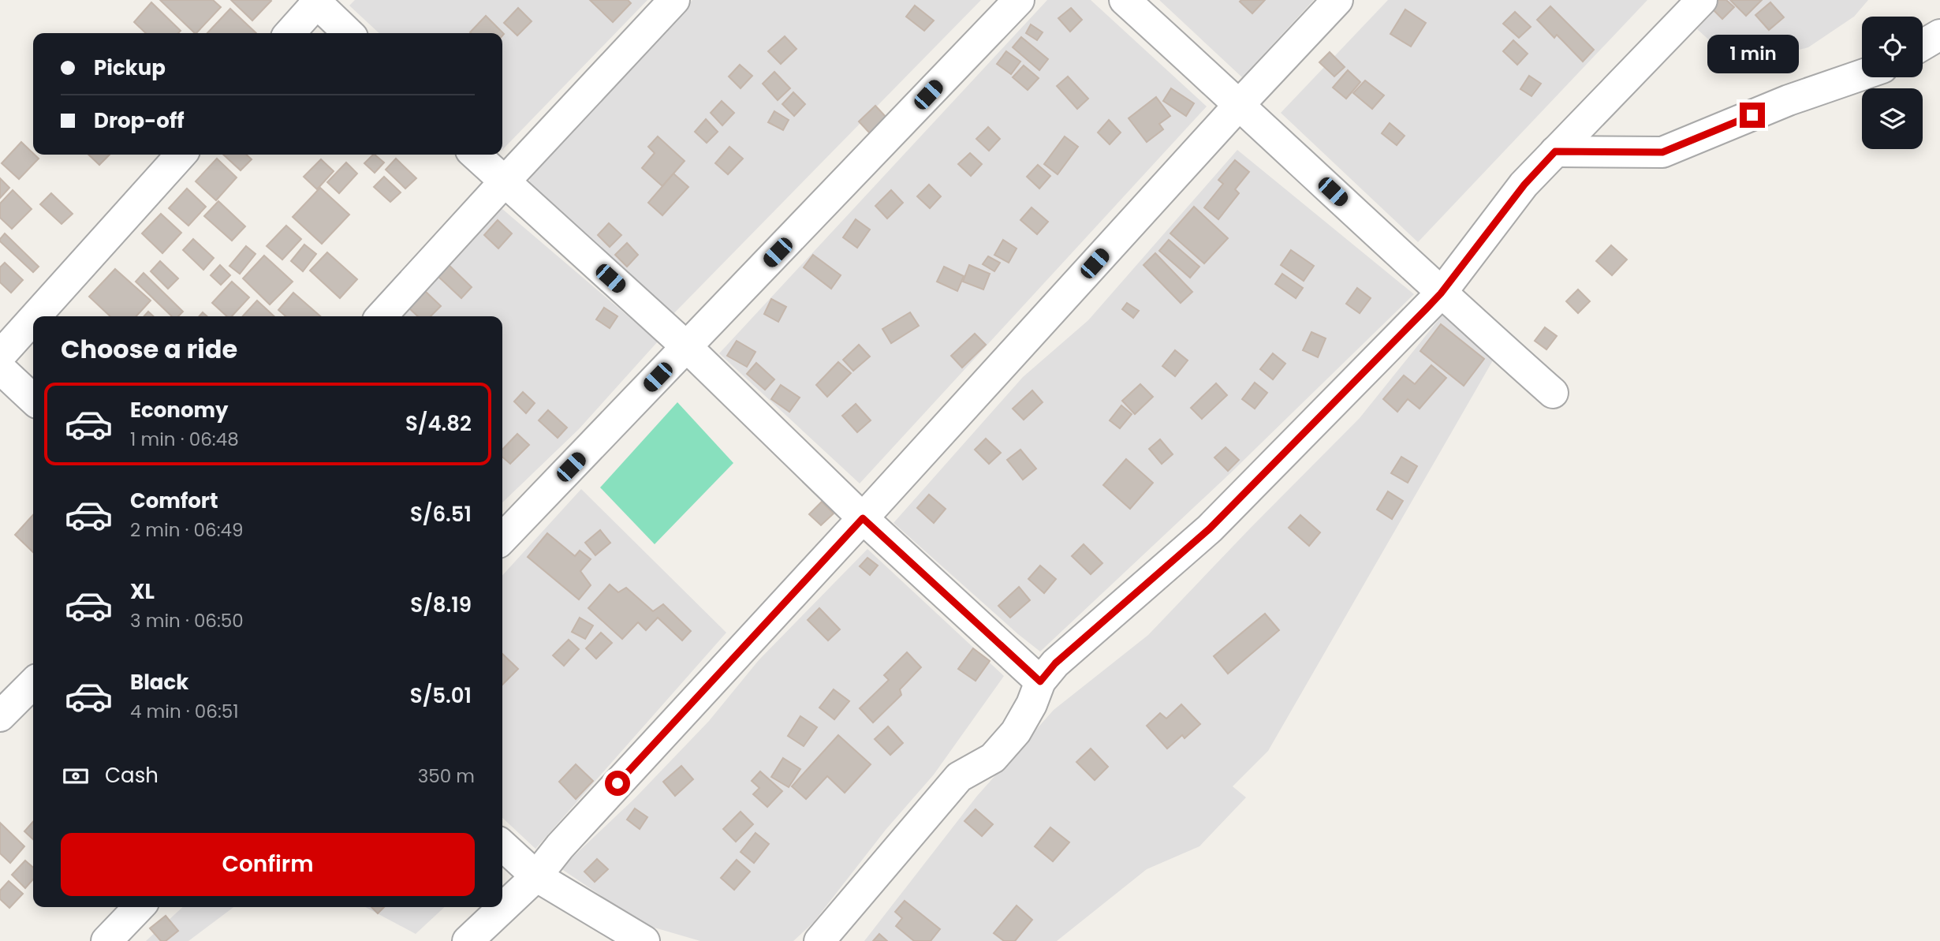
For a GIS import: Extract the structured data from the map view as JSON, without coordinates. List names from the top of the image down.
{
  "page": {
    "banner": ["Pickup", "Drop-off"],
    "bubble": "1 min",
    "heading": "Choose a ride",
    "list": [
      {
        "name": "Economy",
        "note": "1 min · 06:48",
        "value": "S/4.82"
      },
      {
        "name": "Comfort",
        "note": "2 min · 06:49",
        "value": "S/6.51"
      },
      {
        "name": "XL",
        "note": "3 min · 06:50",
        "value": "S/8.19"
      },
      {
        "name": "Black",
        "note": "4 min · 06:51",
        "value": "S/5.01"
      }
    ],
    "pay": ["Cash", "350 m"],
    "buttons": "Confirm"
  }
}
